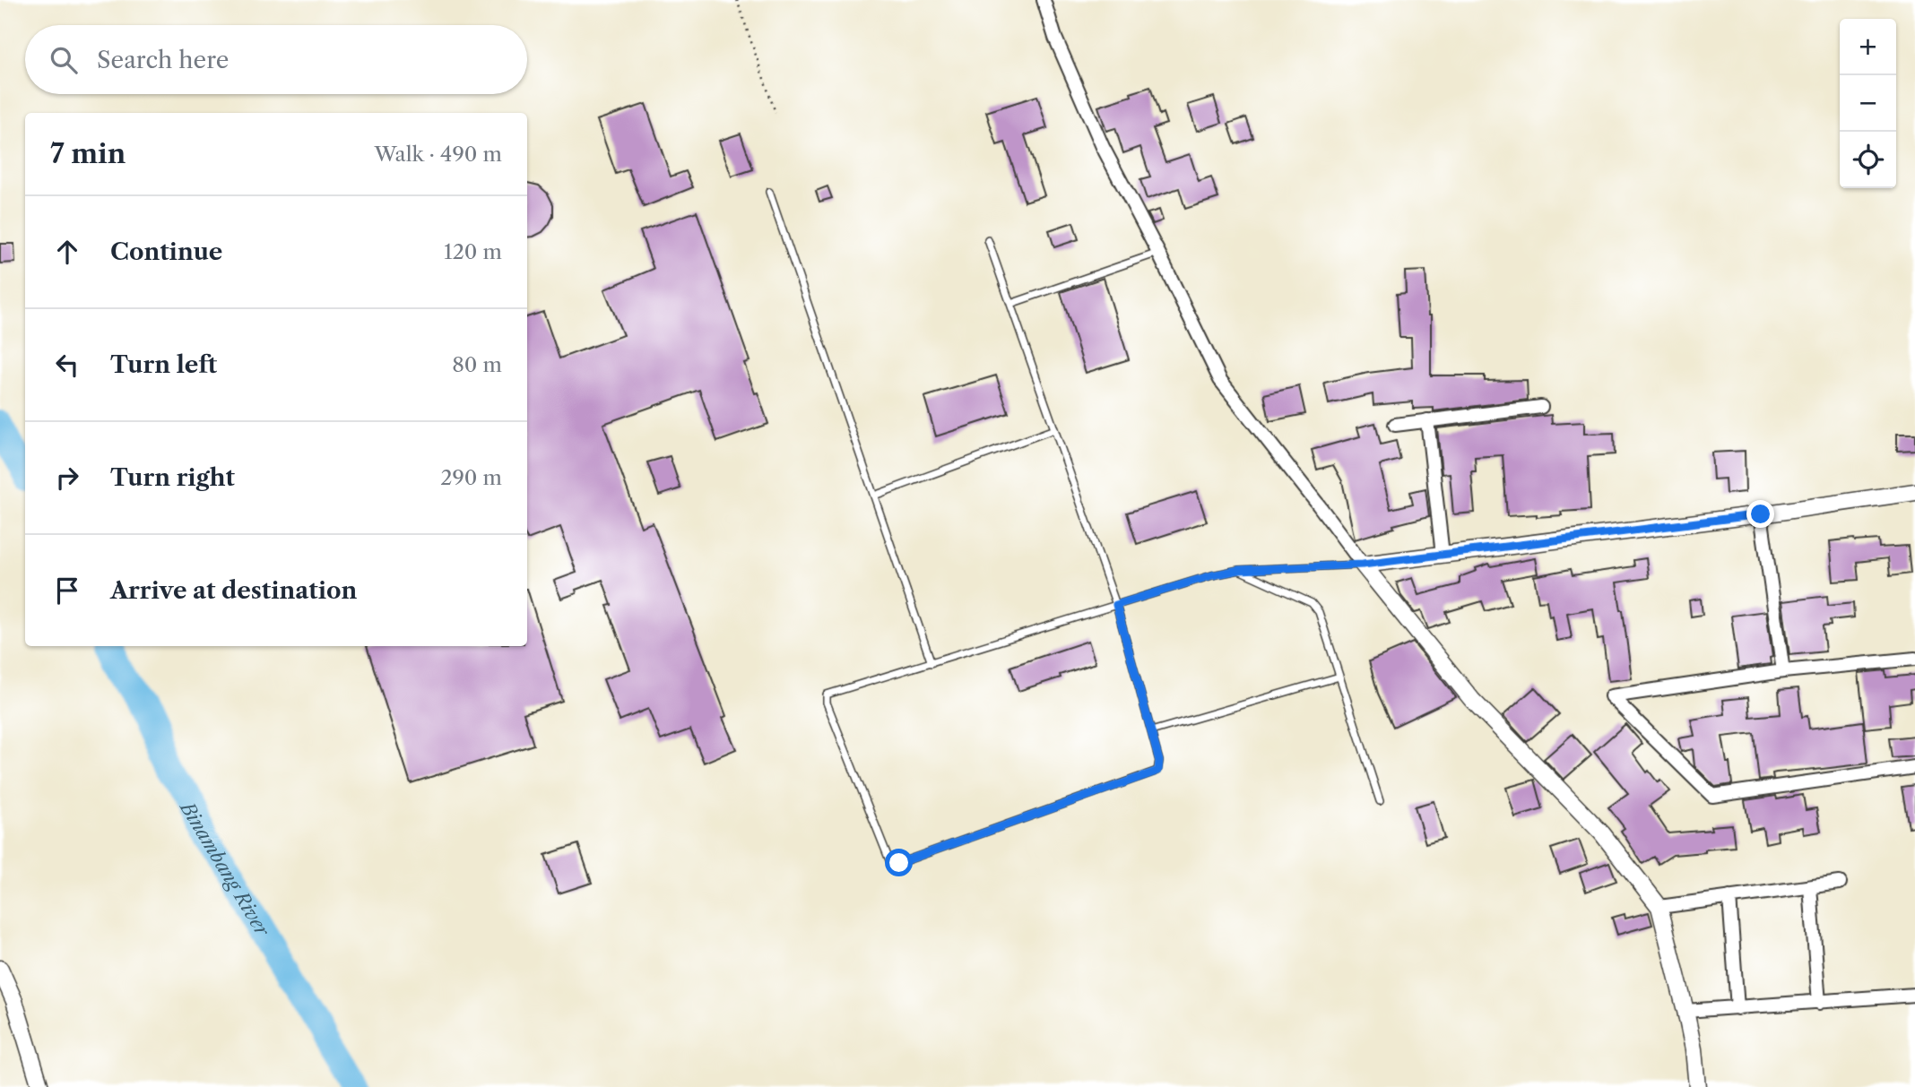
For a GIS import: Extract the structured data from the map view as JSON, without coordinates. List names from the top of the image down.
{
  "water": ["Binambang River"],
  "page": {
    "map_buttons": ["+", "−"],
    "search": "Search here",
    "heading": ["7 min", "Walk · 490 m"],
    "list": [
      ["Continue", "120 m"],
      ["Turn left", "80 m"],
      ["Turn right", "290 m"],
      "Arrive at destination"
    ]
  }
}
